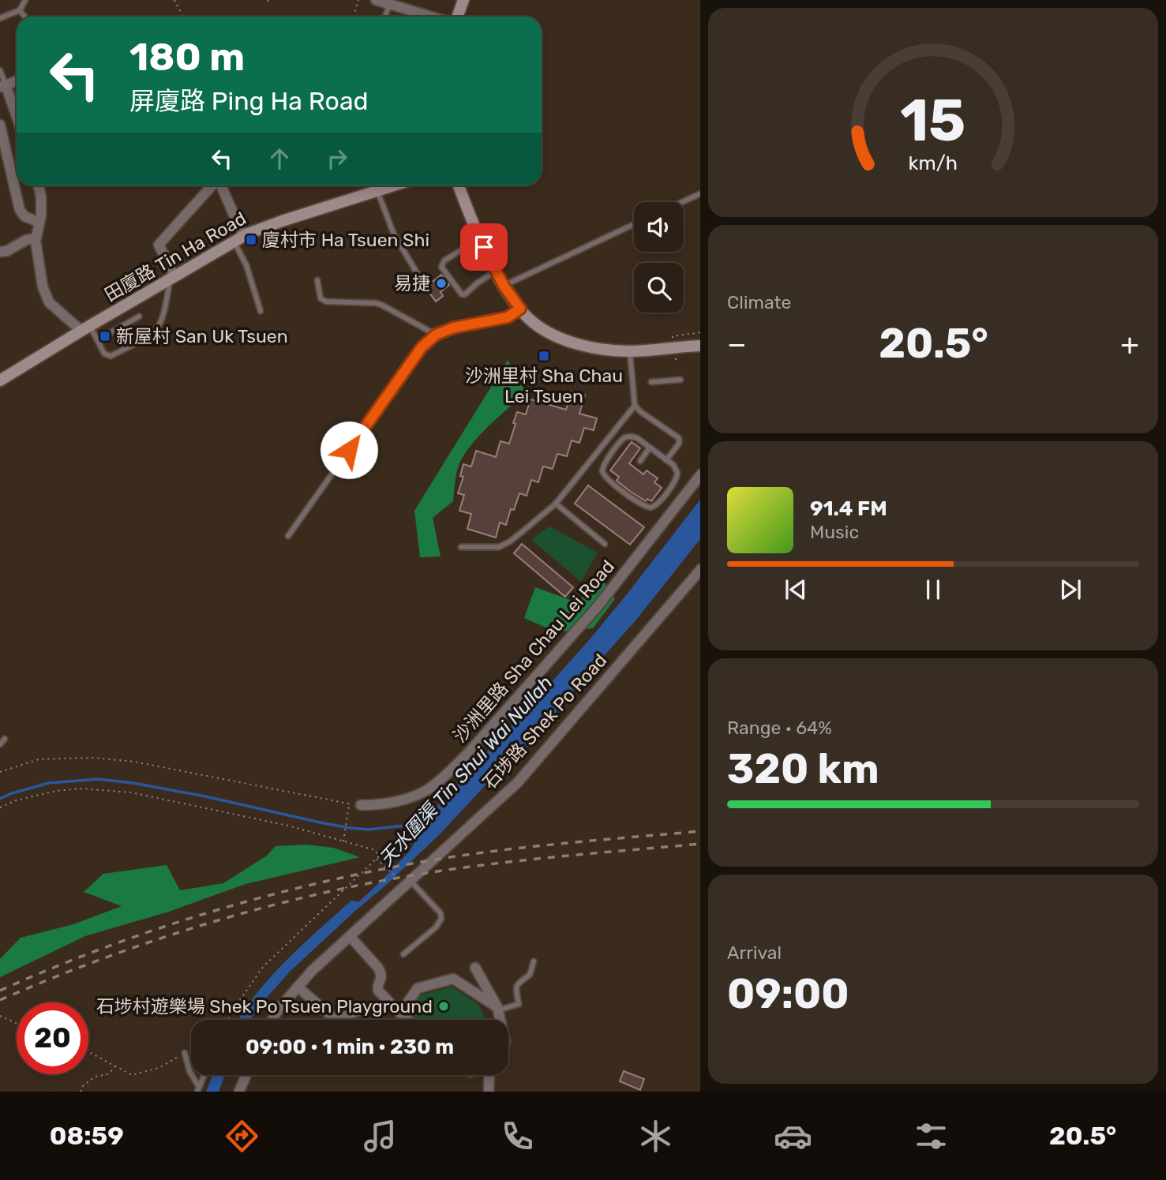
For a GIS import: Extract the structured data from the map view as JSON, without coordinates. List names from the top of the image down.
{
  "streets": {
    "street": ["田廈路 Tin Ha Road", "沙洲里路 Sha Chau Lei Road", "石埗路 Shek Po Road"]
  },
  "water": ["天水圍渠 Tin Shui Wai Nullah"],
  "places": {
    "transit": ["廈村市 Ha Tsuen Shi", "新屋村 San Uk Tsuen", "沙洲里村 Sha Chau Lei Tsuen"],
    "other": ["易捷", "石埗村遊樂場 Shek Po Tsuen Playground"]
  },
  "page": {
    "turn": ["180 m", "屏廈路 Ping Ha Road"],
    "tile": [
      "Climate",
      ["Range · 64%", "320 km"],
      ["Arrival", "09:00"]
    ],
    "heat": ["−", "20.5°", "+"],
    "song": ["91.4 FM", "Music"],
    "limit": "20",
    "trip": "09:00 · 1 min · 230 m",
    "tabs": ["08:59", "20.5°"],
    "gauge": ["15", "km/h"]
  }
}
